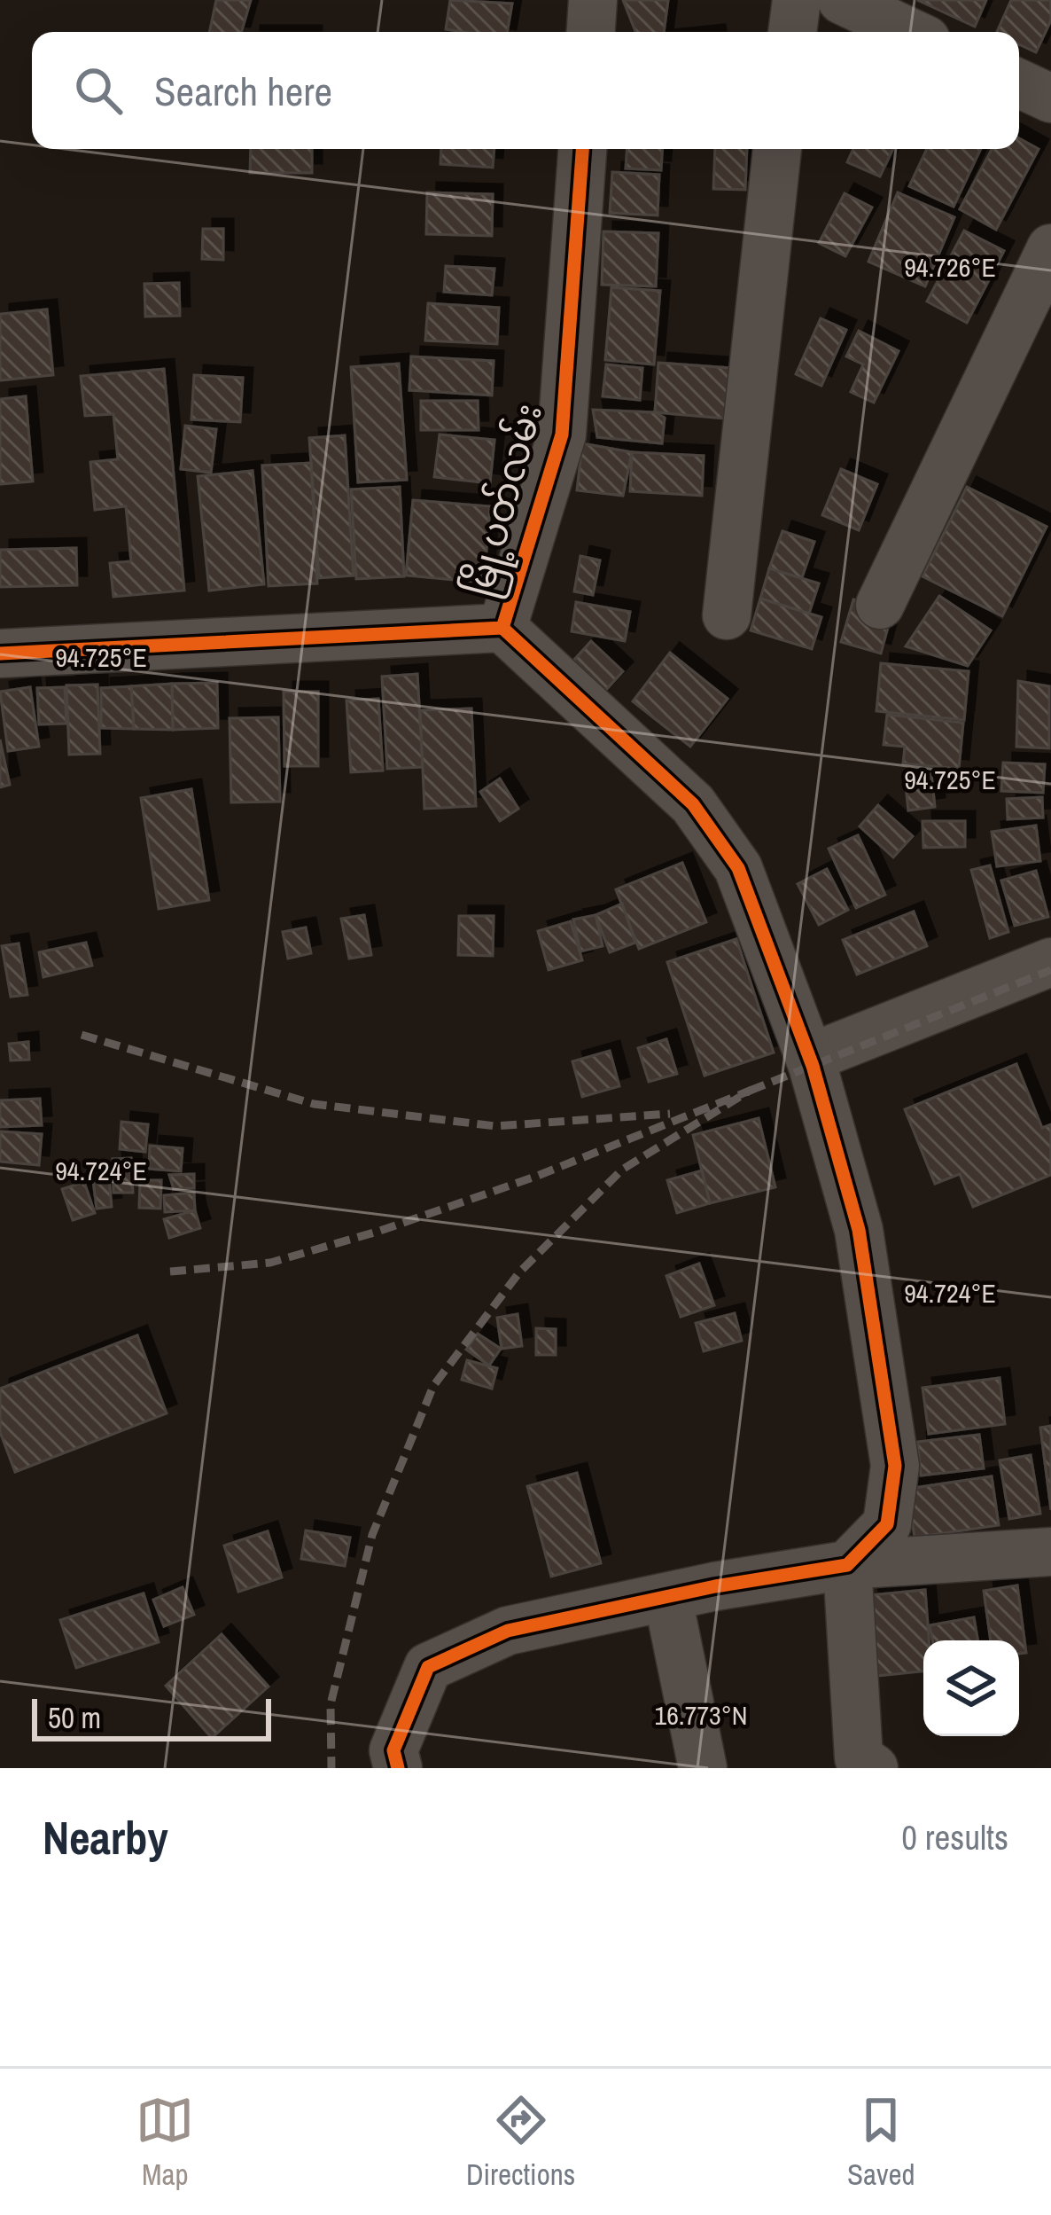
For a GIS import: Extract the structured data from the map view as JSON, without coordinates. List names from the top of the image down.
{
  "streets": {
    "street": ["မြို့ပတ်လမ်း"]
  },
  "scale_bar": "50 m",
  "page": {
    "search": "Search here",
    "scale": "50 m",
    "heading": ["Nearby", "0 results"],
    "nav": ["Map", "Directions", "Saved"]
  },
  "coordinates": [
    "94.726°E",
    "94.725°E",
    "94.724°E",
    "16.773°N"
  ]
}
